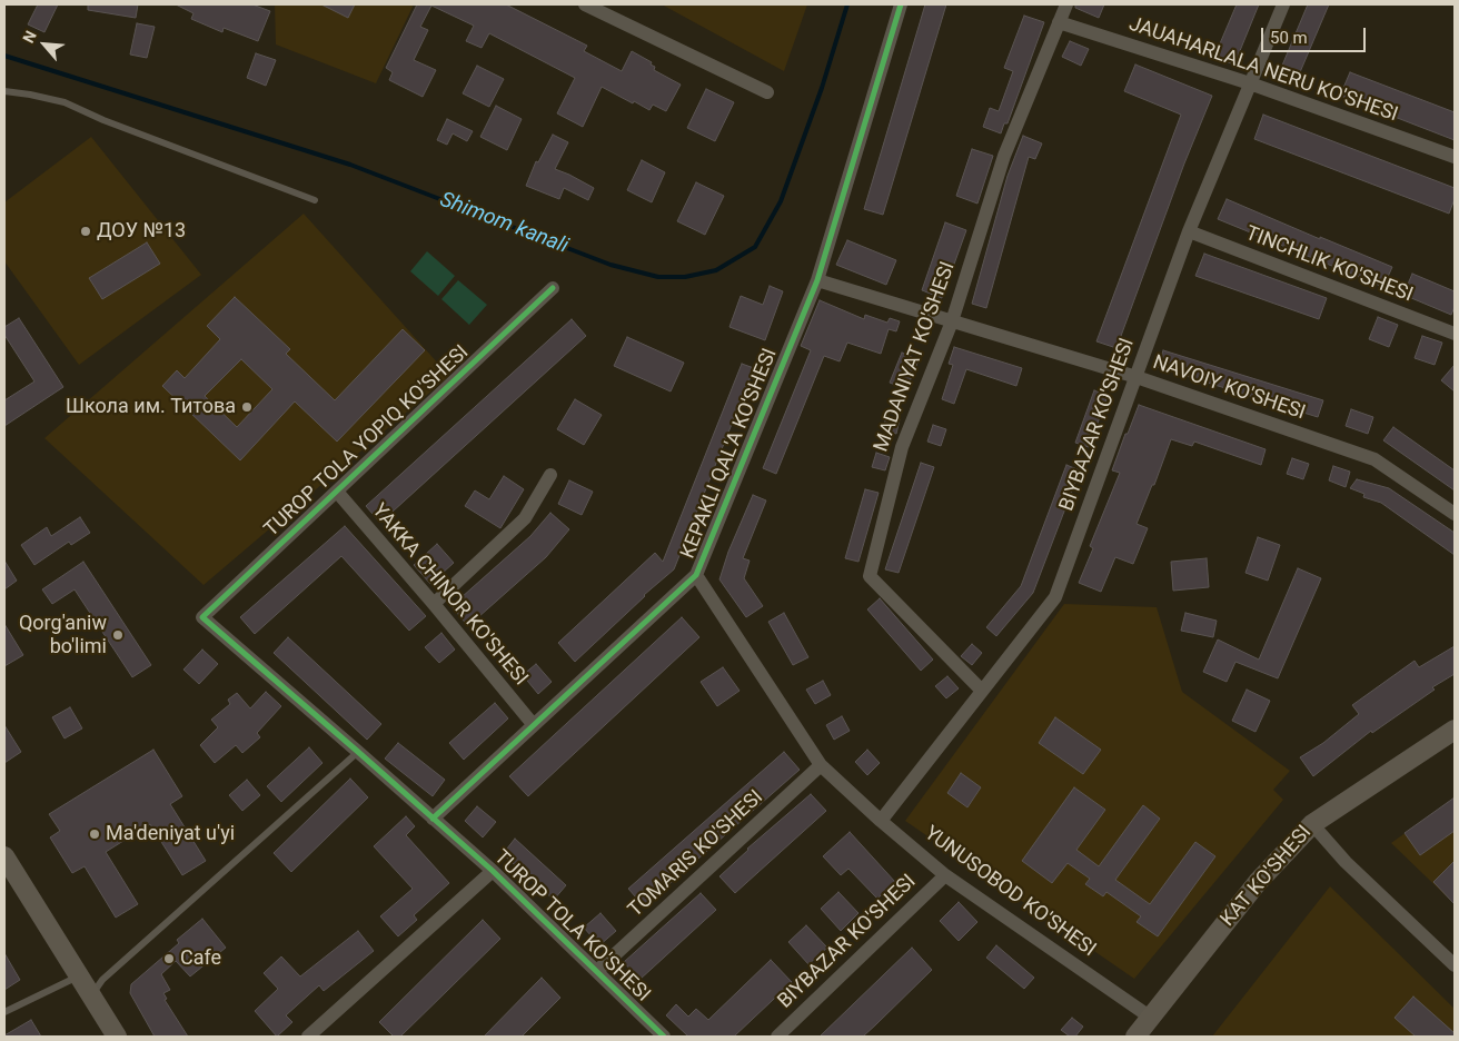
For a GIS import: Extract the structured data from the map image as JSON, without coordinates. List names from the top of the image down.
{
  "streets": {
    "street": [
      "JAUAHARLALA NERU KO'SHESI",
      "TINCHLIK KO'SHESI",
      "MADANIYAT KO'SHESI",
      "NAVOIY KO'SHESI",
      "BIYBAZAR KO'SHESI",
      "TUROP TOLA YOPIQ KO'SHESI",
      "KEPAKLI QAL'A KO'SHESI",
      "YAKKA CHINOR KO'SHESI",
      "TOMARIS KO'SHESI",
      "KAT KO'SHESI",
      "YUNUSOBOD KO'SHESI",
      "TUROP TOLA KO'SHESI"
    ]
  },
  "crossings": [
    ["JAUAHARLALA NERU KO'SHESI", "MADANIYAT KO'SHESI"],
    ["JAUAHARLALA NERU KO'SHESI", "BIYBAZAR KO'SHESI"],
    ["TINCHLIK KO'SHESI", "BIYBAZAR KO'SHESI"],
    ["MADANIYAT KO'SHESI", "NAVOIY KO'SHESI"],
    ["MADANIYAT KO'SHESI", "BIYBAZAR KO'SHESI"],
    ["NAVOIY KO'SHESI", "BIYBAZAR KO'SHESI"],
    ["NAVOIY KO'SHESI", "KEPAKLI QAL'A KO'SHESI"],
    ["BIYBAZAR KO'SHESI", "YUNUSOBOD KO'SHESI"],
    ["TUROP TOLA YOPIQ KO'SHESI", "YAKKA CHINOR KO'SHESI"],
    ["TUROP TOLA YOPIQ KO'SHESI", "TUROP TOLA KO'SHESI"],
    ["KEPAKLI QAL'A KO'SHESI", "YAKKA CHINOR KO'SHESI"],
    ["KEPAKLI QAL'A KO'SHESI", "YUNUSOBOD KO'SHESI"],
    ["KEPAKLI QAL'A KO'SHESI", "TUROP TOLA KO'SHESI"],
    ["TOMARIS KO'SHESI", "YUNUSOBOD KO'SHESI"],
    ["TOMARIS KO'SHESI", "TUROP TOLA KO'SHESI"],
    ["KAT KO'SHESI", "YUNUSOBOD KO'SHESI"]
  ],
  "water": ["Shimom kanali"],
  "places": [
    "ДОУ №13",
    "Школа им. Титова",
    "Qorg'aniw bo'limi",
    "Ma'deniyat u'yi",
    "Cafe"
  ],
  "scale_bar": "50 m",
  "north": "top left"
}
